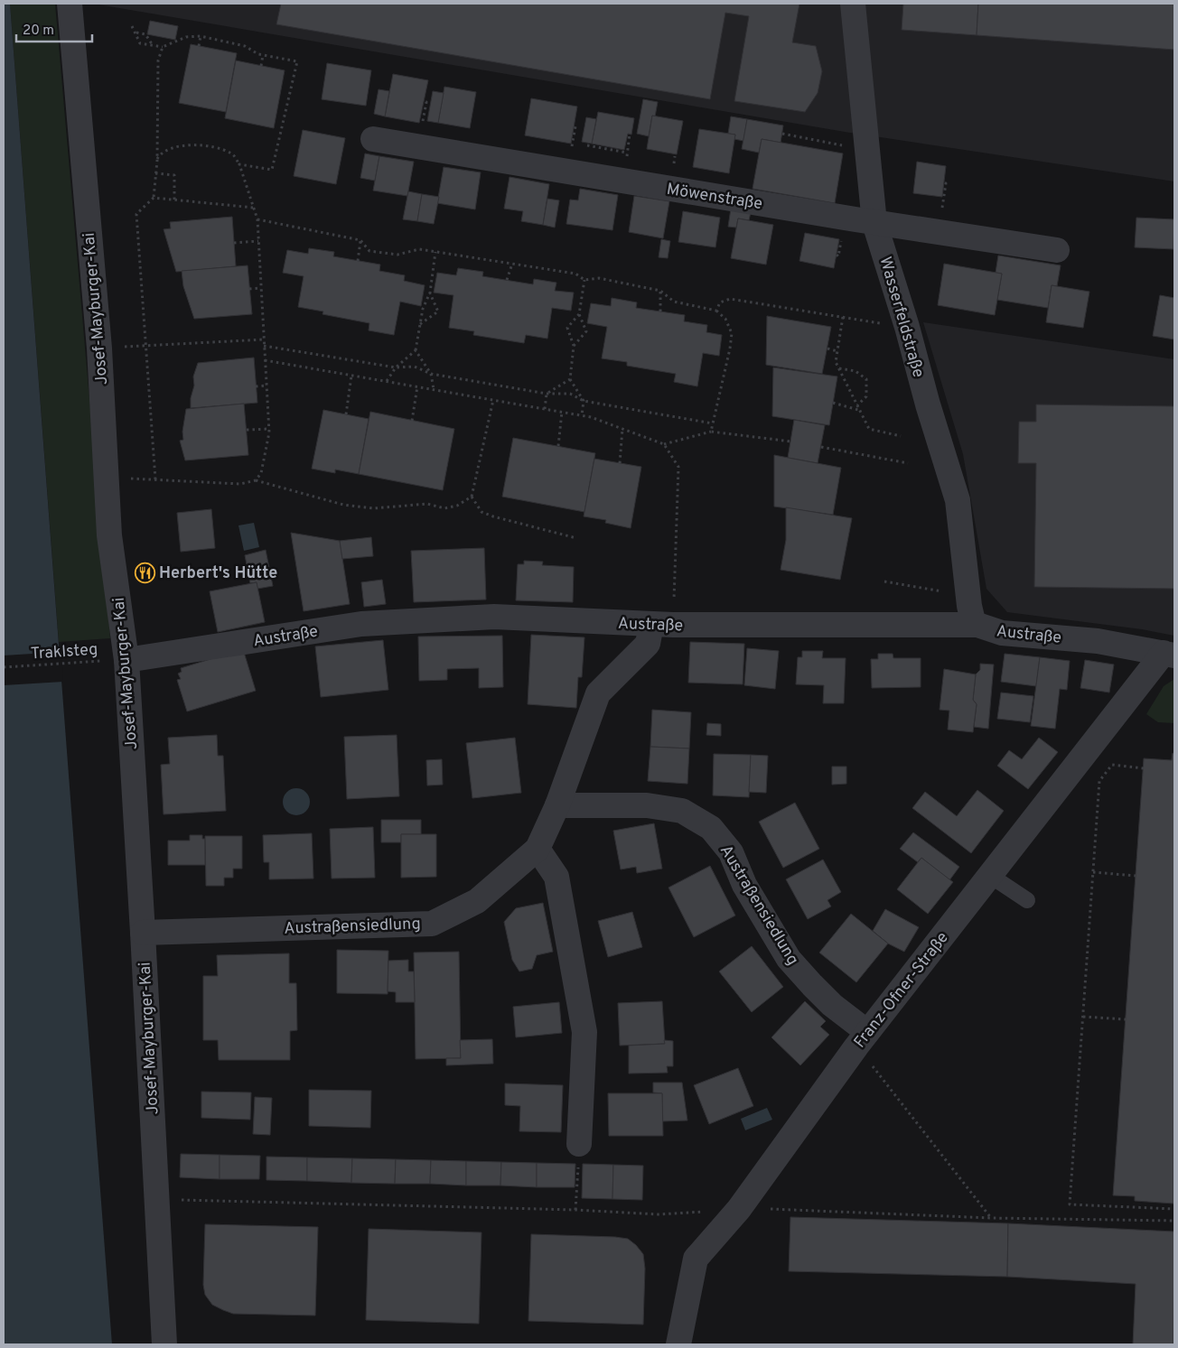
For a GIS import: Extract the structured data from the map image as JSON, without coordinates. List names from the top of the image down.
{
  "streets": {
    "street": [
      "Möwenstraße",
      "Josef-Mayburger-Kai",
      "Wasserfeldstraße",
      "Austraße",
      "Austraßensiedlung",
      "Franz-Ofner-Straße"
    ],
    "path": ["Traklsteg"]
  },
  "crossings": [
    ["Möwenstraße", "Wasserfeldstraße"],
    ["Josef-Mayburger-Kai", "Austraße"],
    ["Josef-Mayburger-Kai", "Traklsteg"],
    ["Josef-Mayburger-Kai", "Austraßensiedlung"],
    ["Wasserfeldstraße", "Austraße"],
    ["Austraße", "Traklsteg"],
    ["Austraße", "Austraßensiedlung"],
    ["Austraße", "Franz-Ofner-Straße"],
    ["Austraßensiedlung", "Franz-Ofner-Straße"]
  ],
  "places": {
    "restaurant": ["Herbert's Hütte"]
  },
  "scale_bar": "20 m"
}
